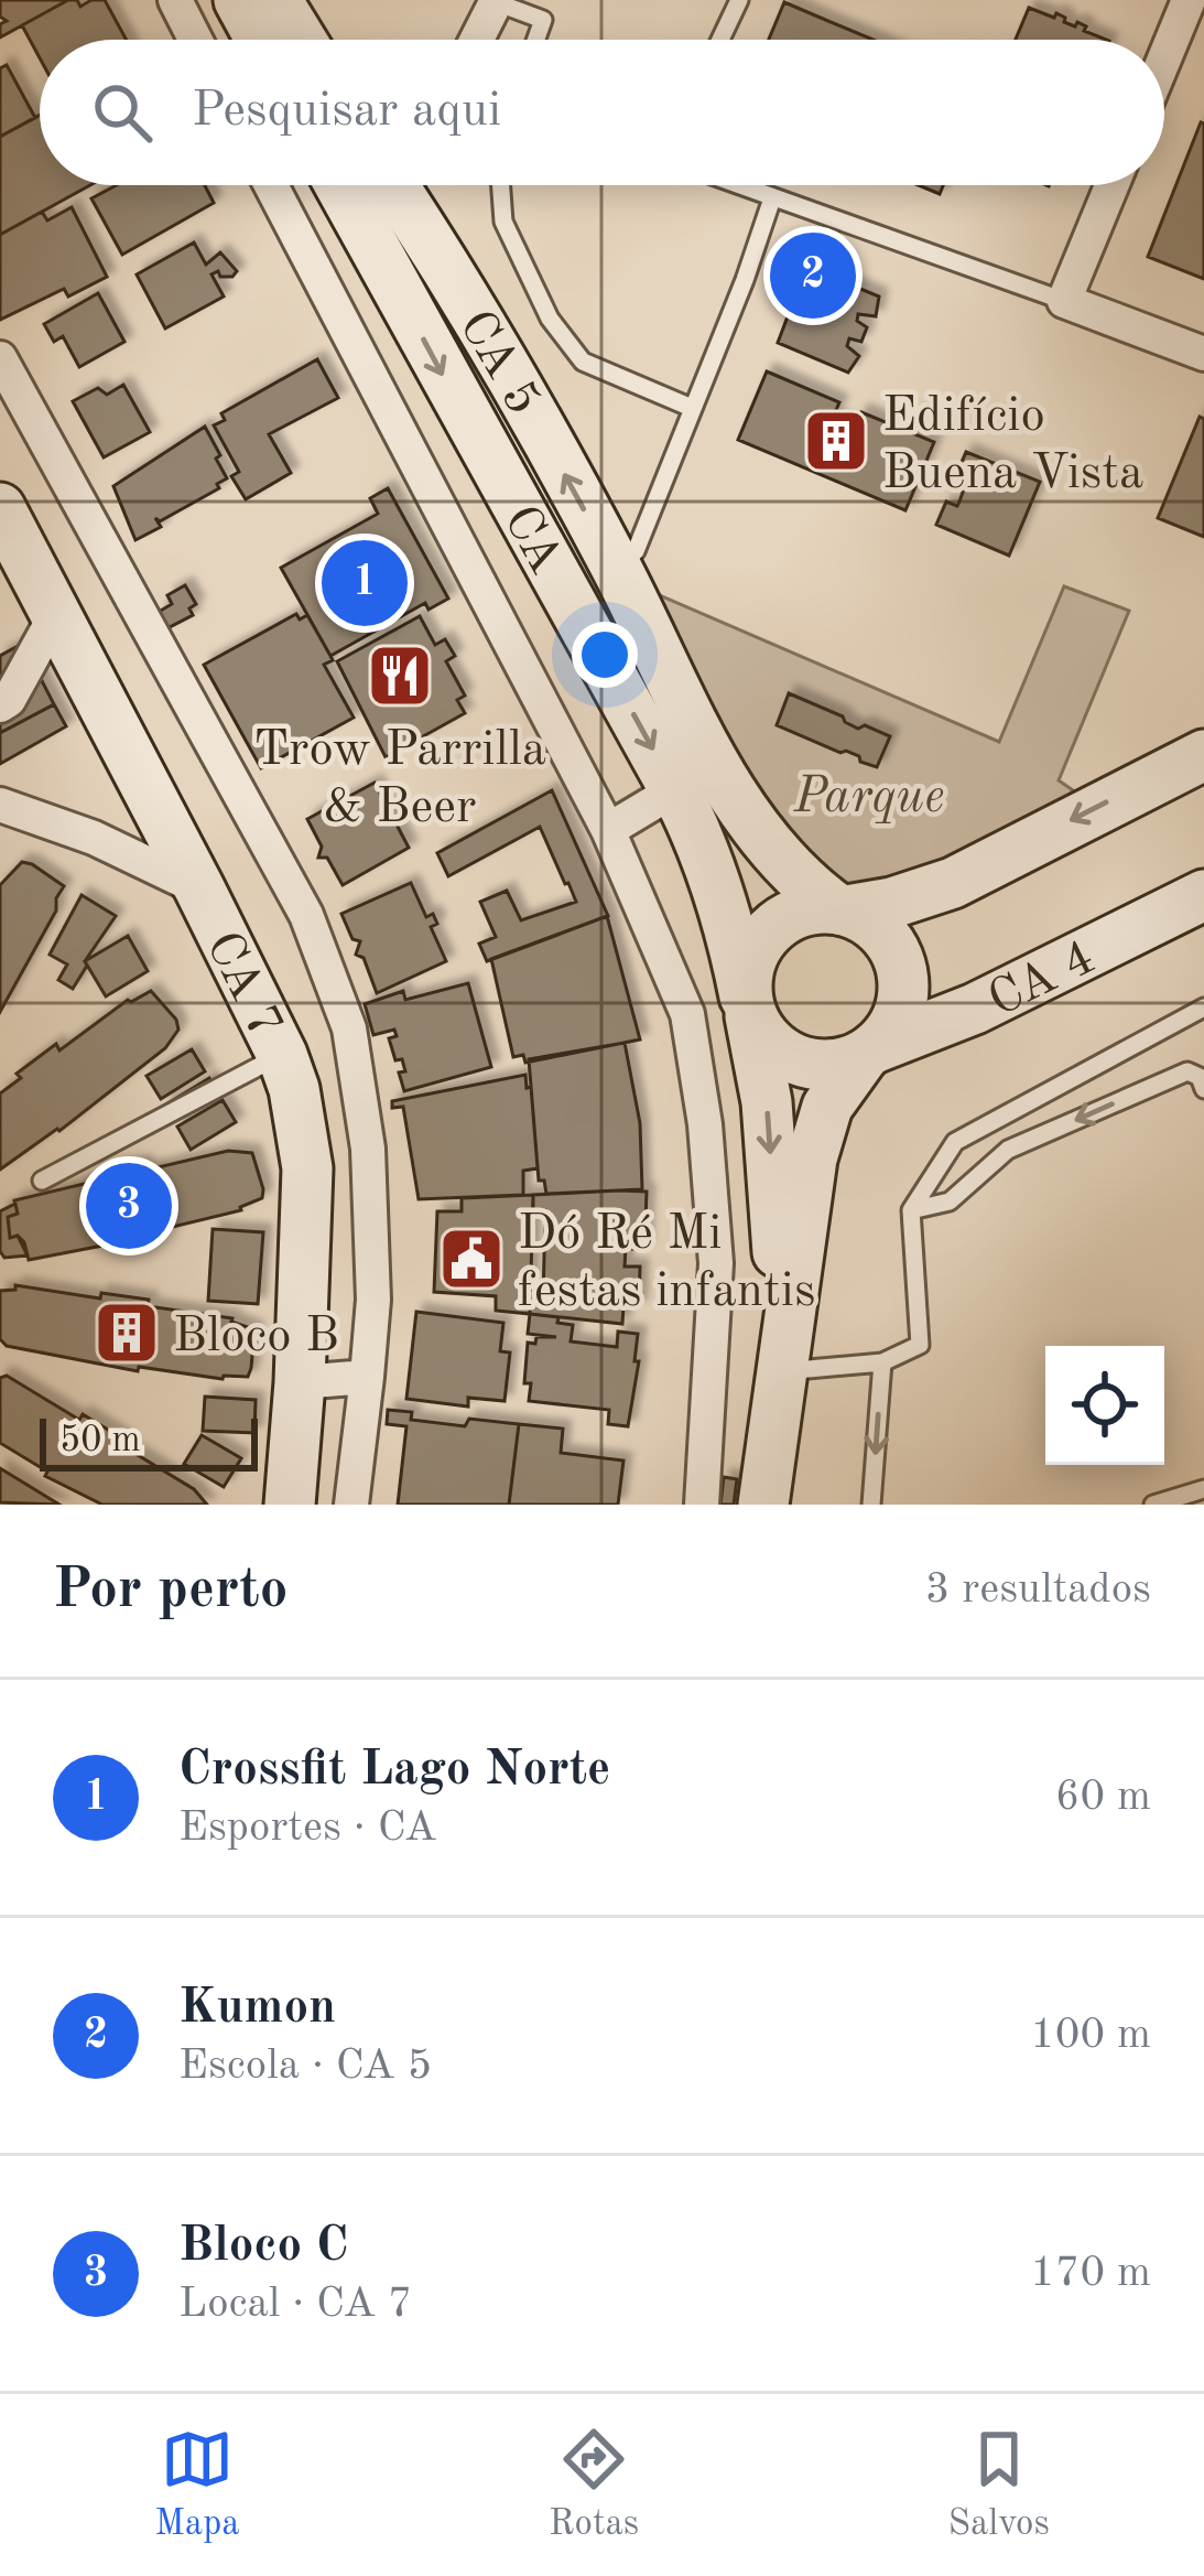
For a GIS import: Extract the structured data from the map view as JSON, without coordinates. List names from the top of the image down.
{
  "streets": {
    "street": [
      "CA 5",
      "CA",
      "CA 4",
      "CA 7"
    ]
  },
  "crossings": [
    ["CA 5", "CA"],
    ["CA 5", "CA 4"],
    ["CA", "CA 4"]
  ],
  "parks": ["Parque"],
  "places": {
    "building": ["Edifício Buena Vista", "Bloco B"],
    "restaurant": ["Trow Parrilla & Beer"],
    "public building": ["Dó Ré Mi festas infantis"]
  },
  "scale_bar": "50 m",
  "page": {
    "search": "Pesquisar aqui",
    "pins": ["2", "1", "3"],
    "scale": "50 m",
    "heading": ["Por perto", "3 resultados"],
    "list": [
      {
        "mark": "1",
        "name": "Crossfit Lago Norte",
        "note": "Esportes · CA",
        "value": "60 m"
      },
      {
        "mark": "2",
        "name": "Kumon",
        "note": "Escola · CA 5",
        "value": "100 m"
      },
      {
        "mark": "3",
        "name": "Bloco C",
        "note": "Local · CA 7",
        "value": "170 m"
      }
    ],
    "nav": ["Mapa", "Rotas", "Salvos"]
  }
}
